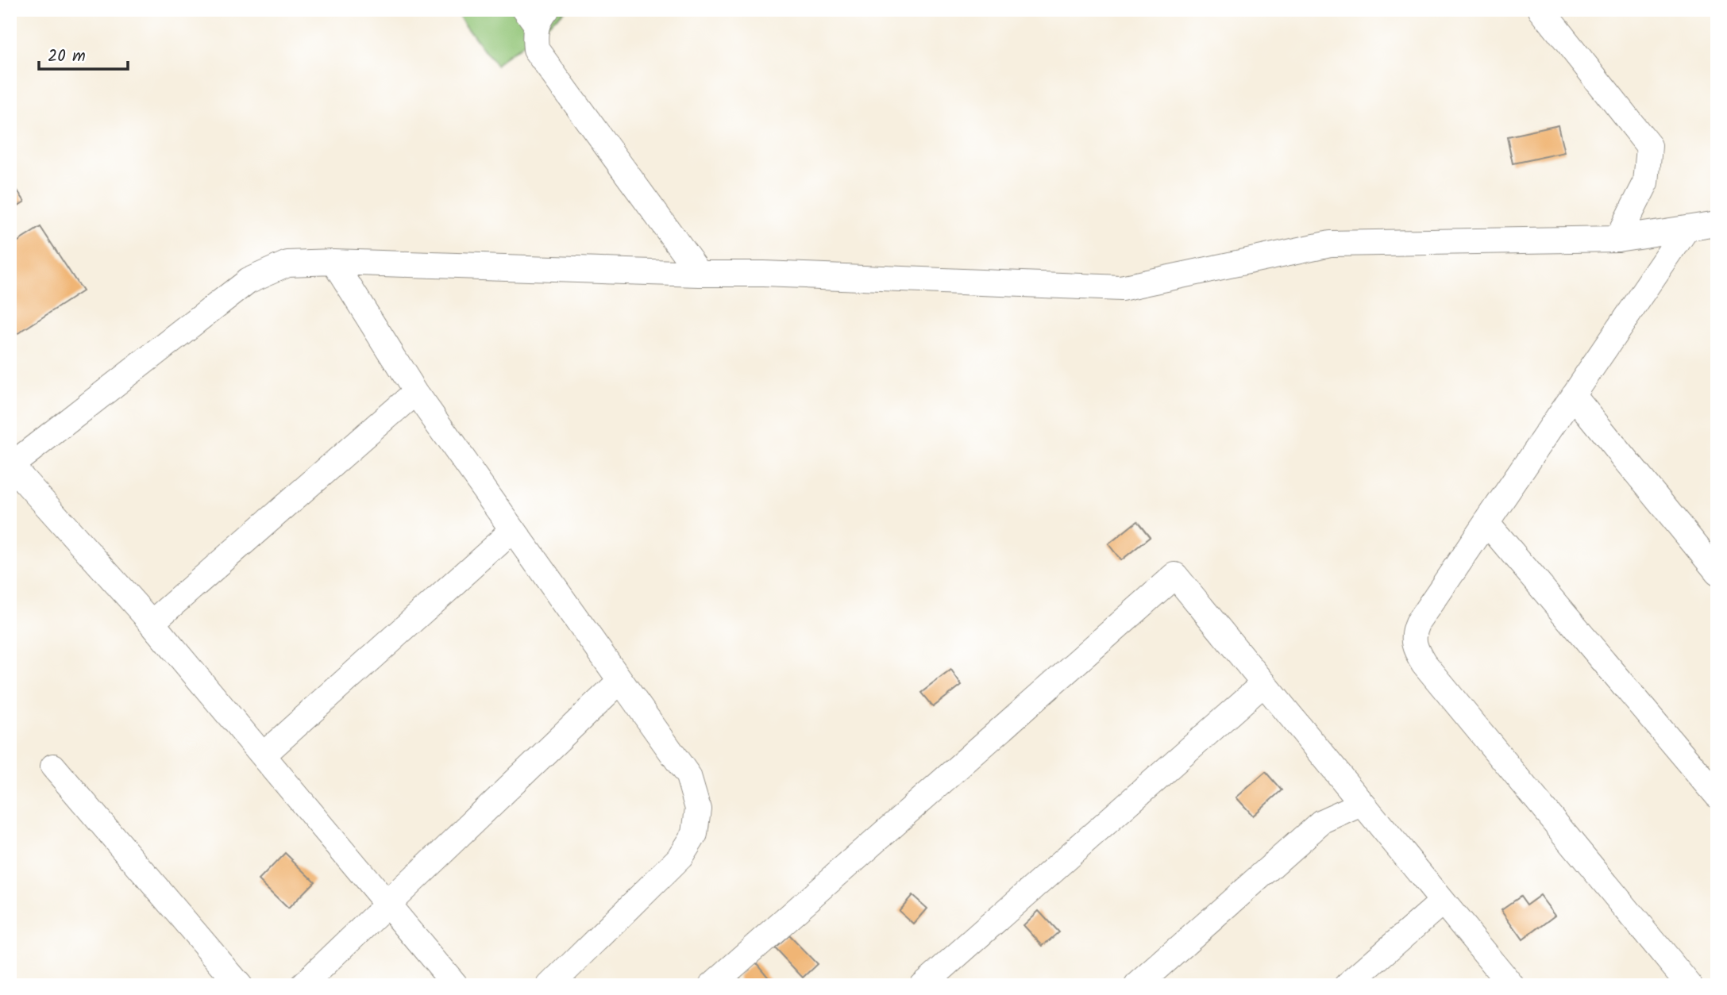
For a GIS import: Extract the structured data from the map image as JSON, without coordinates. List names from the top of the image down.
{
  "scale_bar": "20 m"
}
